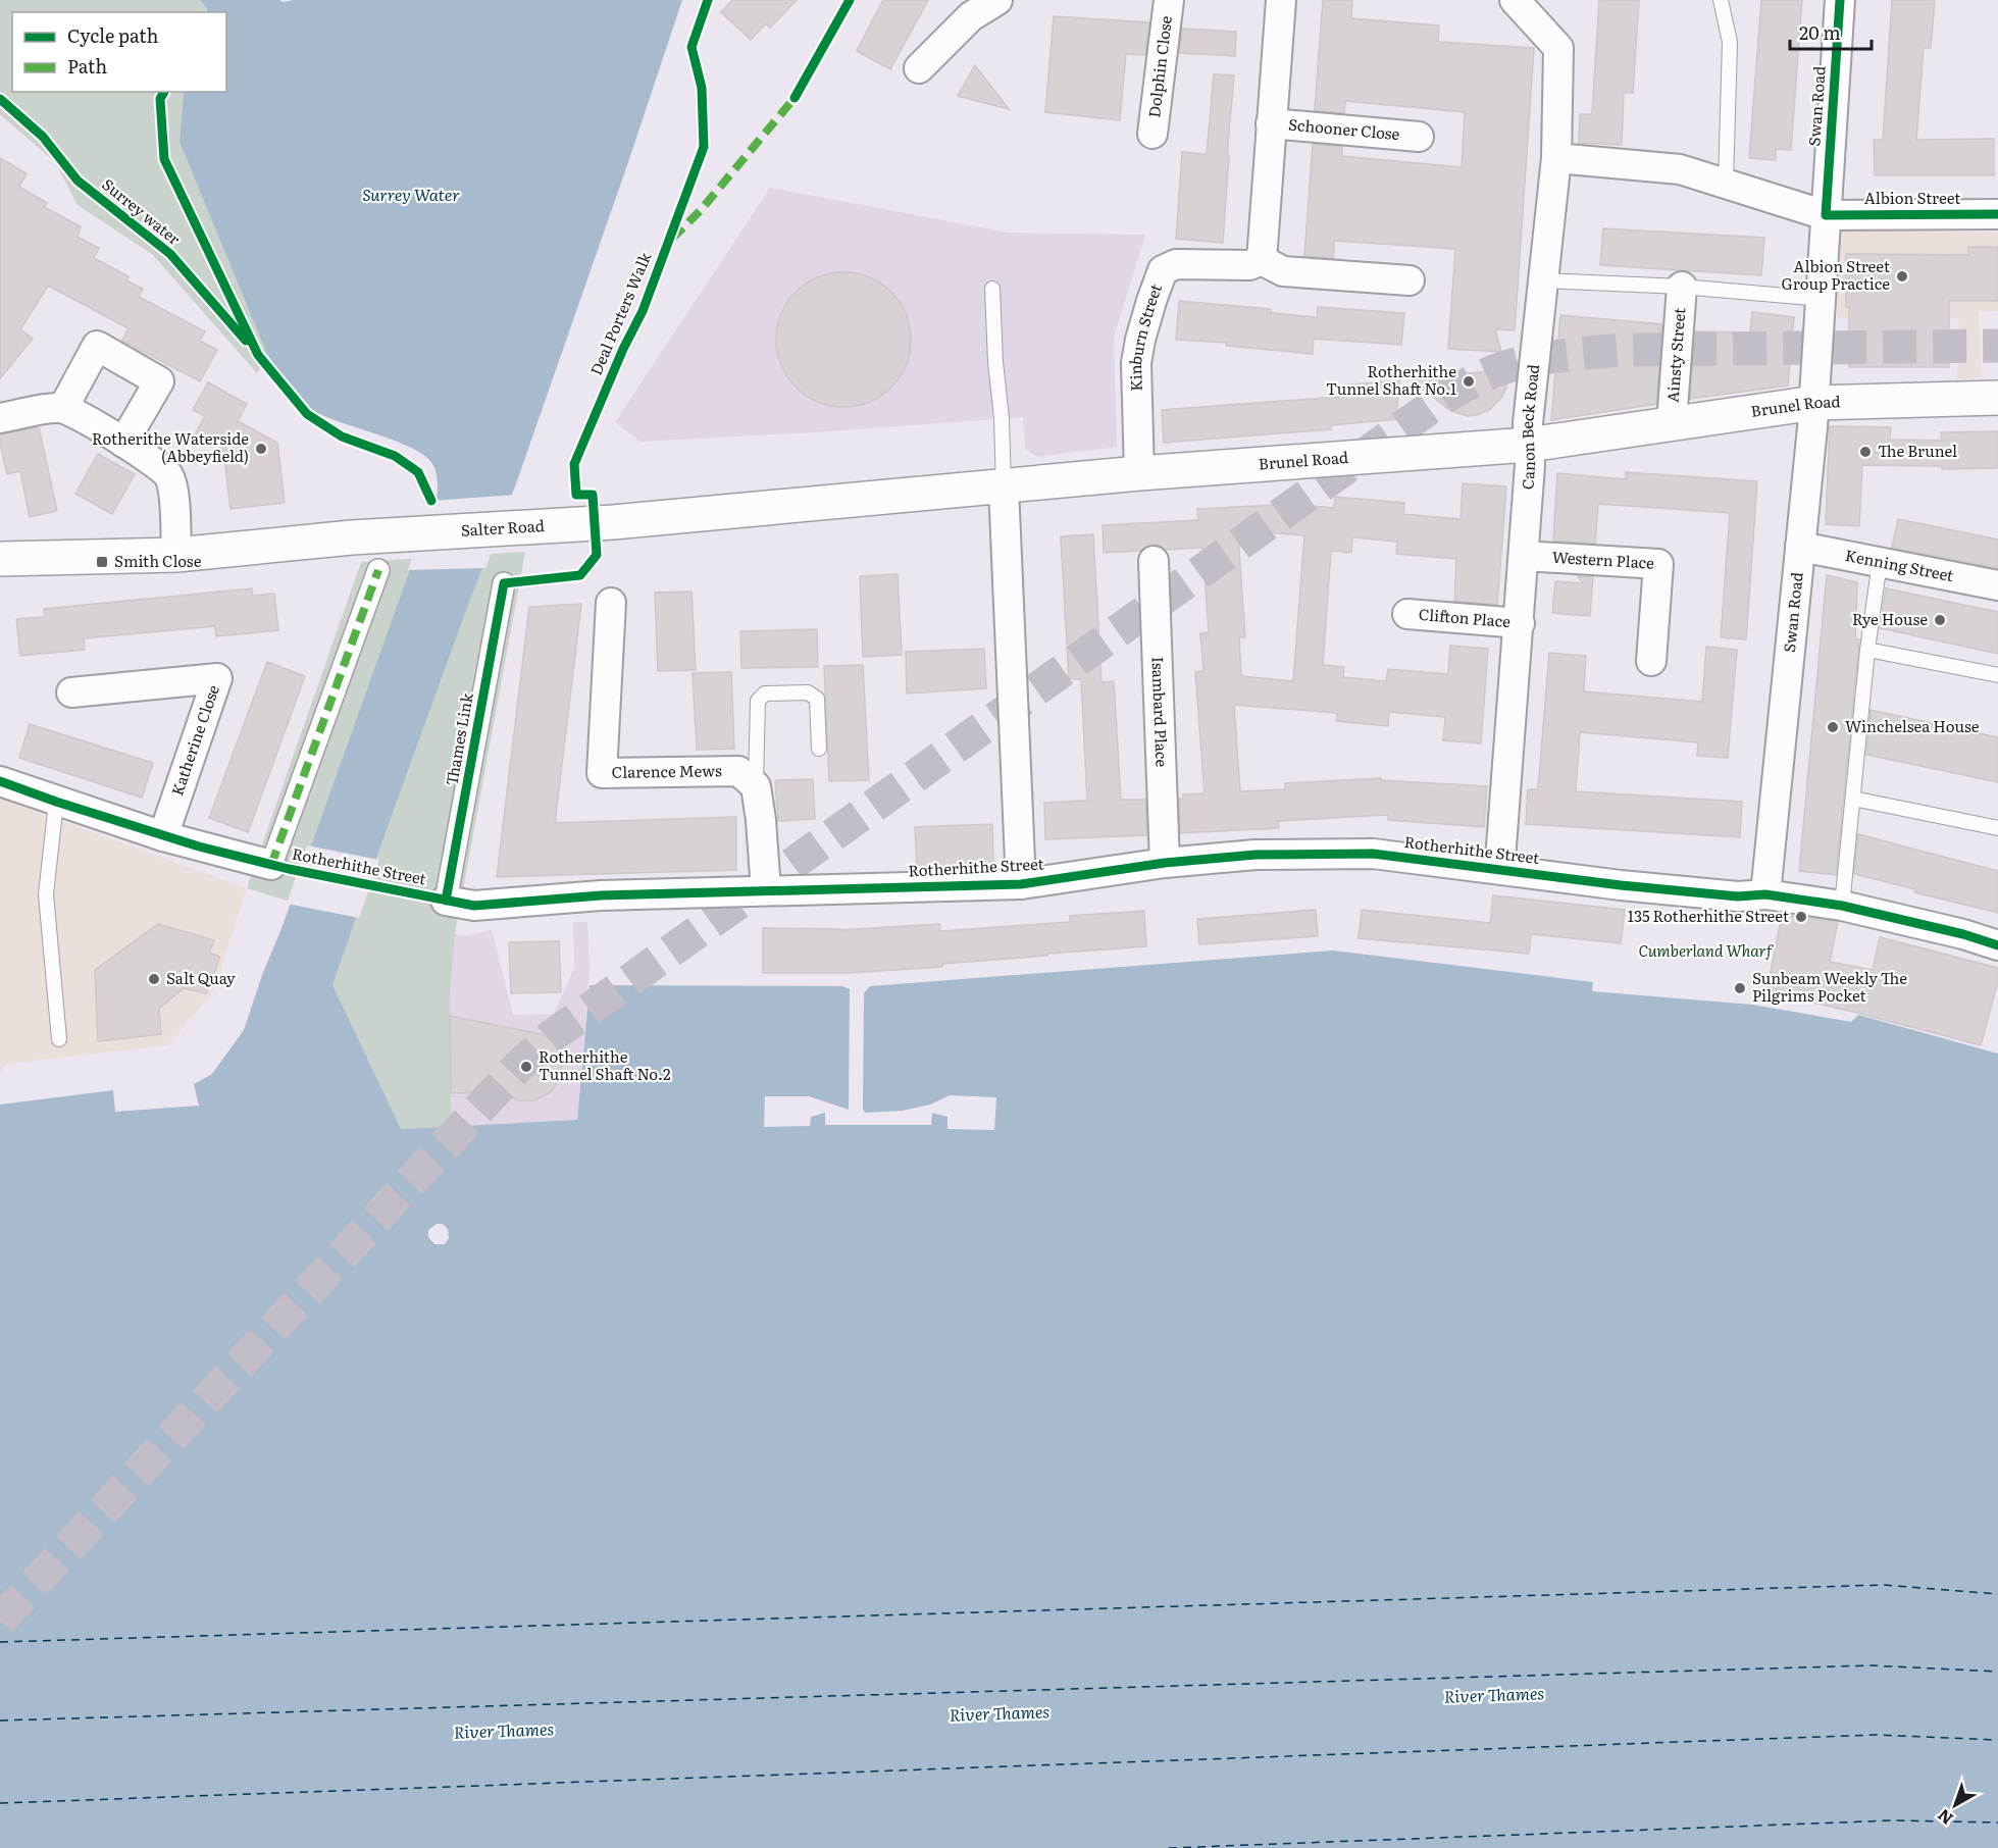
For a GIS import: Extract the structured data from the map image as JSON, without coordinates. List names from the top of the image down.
{
  "streets": {
    "main road": ["Brunel Road", "Salter Road"],
    "street": [
      "Dolphin Close",
      "Swan Road",
      "Schooner Close",
      "Albion Street",
      "Kinburn Street",
      "Ainsty Street",
      "Canon Beck Road",
      "Western Place",
      "Kenning Street",
      "Clifton Place",
      "Isambard Place",
      "Thames Link",
      "Katherine Close",
      "Clarence Mews",
      "Rotherhithe Street"
    ],
    "cycle path": ["Surrey water", "Deal Porters Walk"]
  },
  "crossings": [
    ["Swan Road", "Albion Street"],
    ["Swan Road", "Brunel Road"],
    ["Swan Road", "Kenning Street"],
    ["Swan Road", "Rotherhithe Street"],
    ["Albion Street", "Canon Beck Road"],
    ["Kinburn Street", "Brunel Road"],
    ["Ainsty Street", "Brunel Road"],
    ["Brunel Road", "Canon Beck Road"],
    ["Brunel Road", "Salter Road"],
    ["Canon Beck Road", "Western Place"],
    ["Canon Beck Road", "Clifton Place"],
    ["Canon Beck Road", "Rotherhithe Street"],
    ["Isambard Place", "Rotherhithe Street"],
    ["Thames Link", "Rotherhithe Street"],
    ["Katherine Close", "Rotherhithe Street"]
  ],
  "water": ["Surrey Water", "River Thames"],
  "parks": ["Cumberland Wharf"],
  "places": {
    "other": [
      "Albion Street Group Practice",
      "Rotherhithe Tunnel Shaft No.1",
      "Rotherithe Waterside (Abbeyfield)",
      "The Brunel",
      "Rye House",
      "Winchelsea House",
      "135 Rotherhithe Street",
      "Salt Quay",
      "Sunbeam Weekly The Pilgrims Pocket",
      "Rotherhithe Tunnel Shaft No.2"
    ],
    "transit": ["Smith Close"]
  },
  "legend": ["Cycle path", "Path"],
  "scale_bar": "20 m",
  "north": "bottom left"
}
